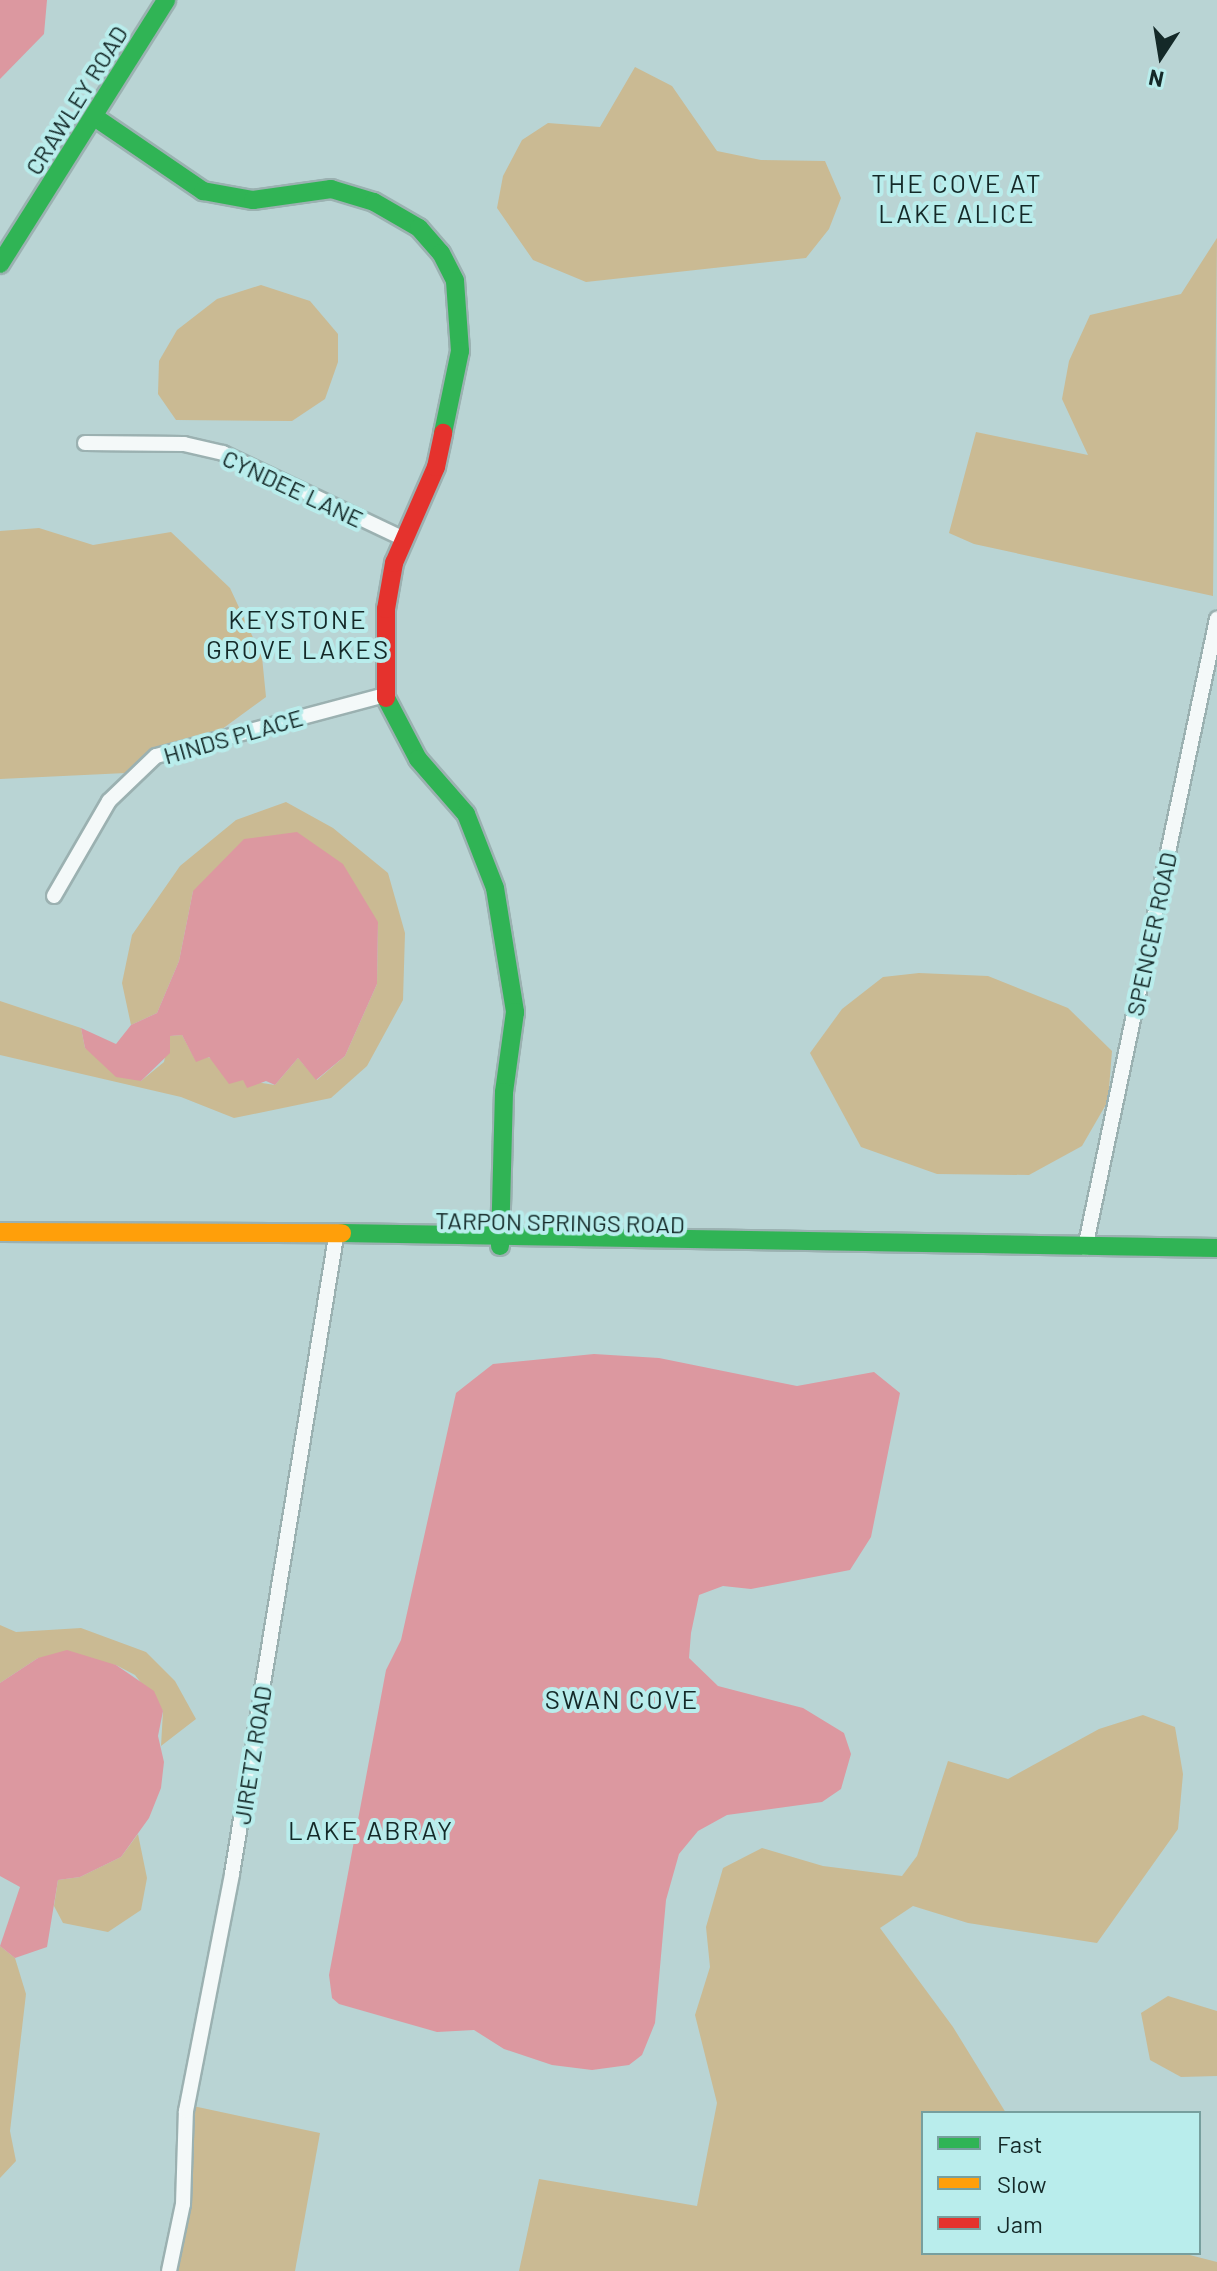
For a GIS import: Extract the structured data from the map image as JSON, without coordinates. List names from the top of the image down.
{
  "streets": {
    "street": [
      "CRAWLEY ROAD",
      "CYNDEE LANE",
      "HINDS PLACE",
      "SPENCER ROAD",
      "TARPON SPRINGS ROAD",
      "JIRETZ ROAD"
    ]
  },
  "crossings": [
    ["SPENCER ROAD", "TARPON SPRINGS ROAD"],
    ["TARPON SPRINGS ROAD", "JIRETZ ROAD"]
  ],
  "districts": [
    "THE COVE AT LAKE ALICE",
    "KEYSTONE GROVE LAKES",
    "SWAN COVE",
    "LAKE ABRAY"
  ],
  "legend": ["Fast", "Slow", "Jam"],
  "north": "bottom"
}
